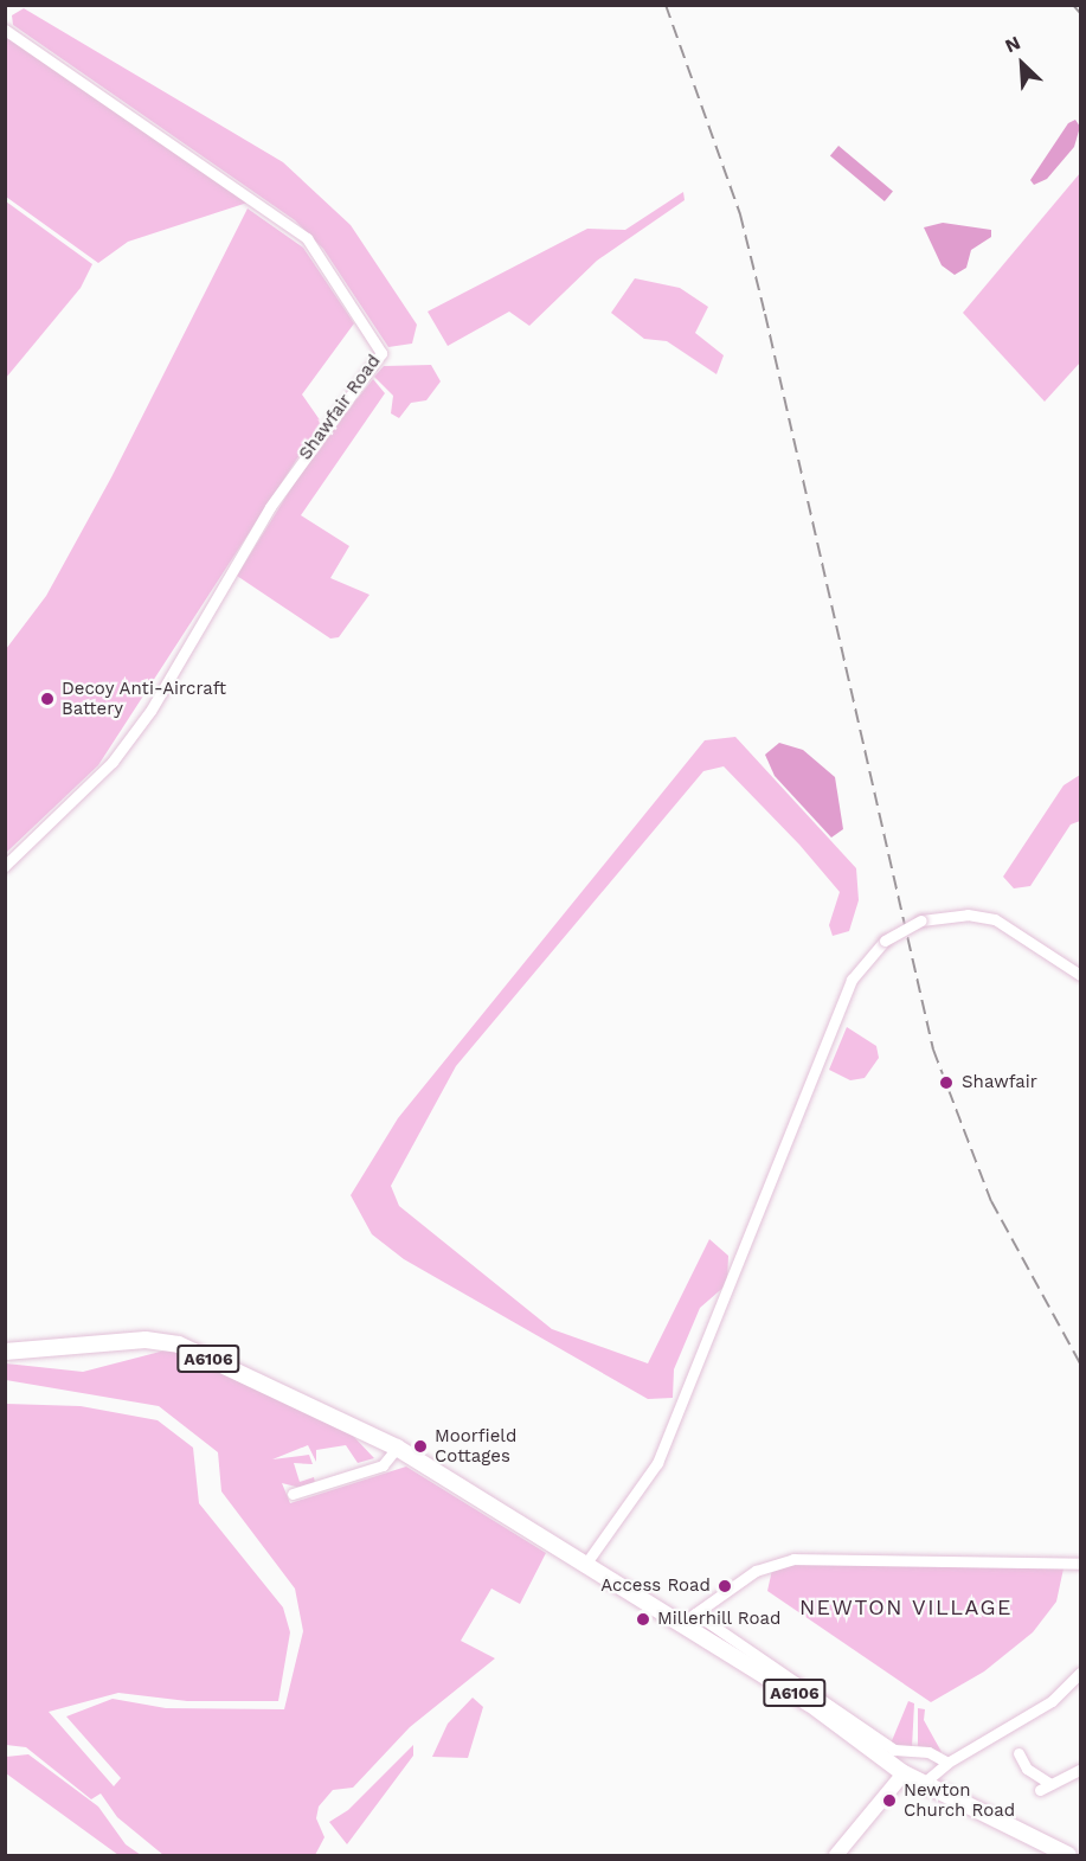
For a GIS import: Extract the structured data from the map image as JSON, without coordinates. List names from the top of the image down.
{
  "streets": {
    "main road": ["A6106"],
    "street": ["Shawfair Road"]
  },
  "districts": ["NEWTON VILLAGE"],
  "places": [
    "Decoy Anti-Aircraft Battery",
    "Shawfair",
    "Moorfield Cottages",
    "Access Road",
    "Millerhill Road",
    "Newton Church Road"
  ],
  "north": "top left"
}
